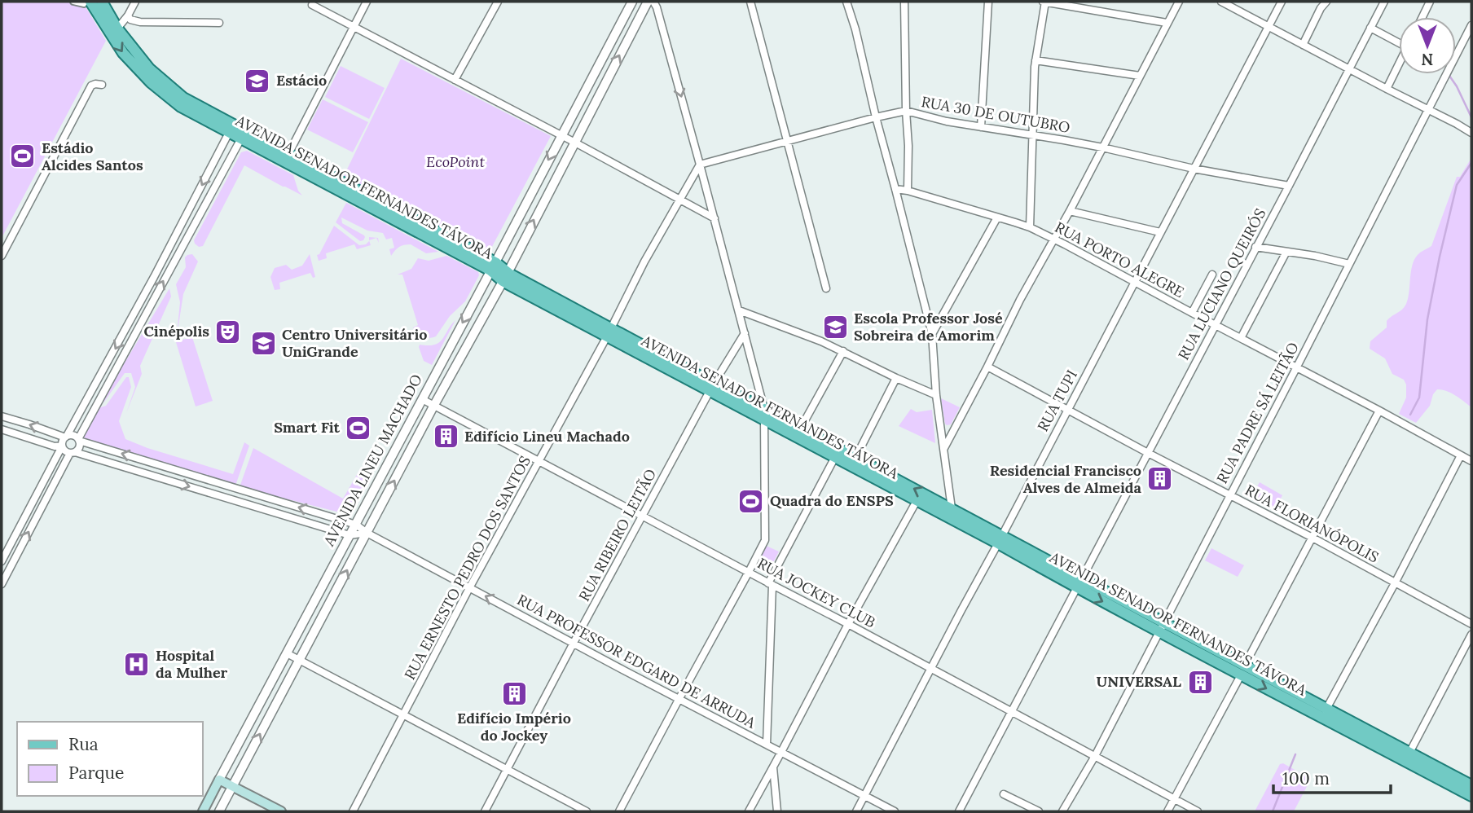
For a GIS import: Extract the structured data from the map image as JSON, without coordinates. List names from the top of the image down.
{
  "streets": {
    "main road": ["AVENIDA SENADOR FERNANDES TÁVORA", "AVENIDA LINEU MACHADO"],
    "street": [
      "RUA 30 DE OUTUBRO",
      "RUA PORTO ALEGRE",
      "RUA LUCIANO QUEIRÓS",
      "RUA TUPI",
      "RUA PADRE SÁ LEITÃO",
      "RUA FLORIANÓPOLIS",
      "RUA RIBEIRO LEITÃO",
      "RUA ERNESTO PEDRO DOS SANTOS",
      "RUA JOCKEY CLUB",
      "RUA PROFESSOR EDGARD DE ARRUDA"
    ]
  },
  "crossings": [
    ["RUA 30 DE OUTUBRO", "RUA LUCIANO QUEIRÓS"],
    ["RUA 30 DE OUTUBRO", "RUA TUPI"],
    ["RUA 30 DE OUTUBRO", "RUA ERNESTO PEDRO DOS SANTOS"],
    ["AVENIDA SENADOR FERNANDES TÁVORA", "RUA LUCIANO QUEIRÓS"],
    ["AVENIDA SENADOR FERNANDES TÁVORA", "RUA TUPI"],
    ["AVENIDA SENADOR FERNANDES TÁVORA", "RUA PADRE SÁ LEITÃO"],
    ["AVENIDA SENADOR FERNANDES TÁVORA", "AVENIDA LINEU MACHADO"],
    ["AVENIDA SENADOR FERNANDES TÁVORA", "RUA RIBEIRO LEITÃO"],
    ["AVENIDA SENADOR FERNANDES TÁVORA", "RUA ERNESTO PEDRO DOS SANTOS"],
    ["RUA PORTO ALEGRE", "RUA LUCIANO QUEIRÓS"],
    ["RUA PORTO ALEGRE", "RUA TUPI"],
    ["RUA PORTO ALEGRE", "RUA PADRE SÁ LEITÃO"],
    ["RUA LUCIANO QUEIRÓS", "RUA FLORIANÓPOLIS"],
    ["RUA LUCIANO QUEIRÓS", "RUA JOCKEY CLUB"],
    ["RUA TUPI", "RUA FLORIANÓPOLIS"],
    ["RUA TUPI", "RUA JOCKEY CLUB"],
    ["RUA TUPI", "RUA PROFESSOR EDGARD DE ARRUDA"],
    ["RUA PADRE SÁ LEITÃO", "RUA FLORIANÓPOLIS"],
    ["RUA PADRE SÁ LEITÃO", "RUA JOCKEY CLUB"],
    ["AVENIDA LINEU MACHADO", "RUA JOCKEY CLUB"],
    ["AVENIDA LINEU MACHADO", "RUA PROFESSOR EDGARD DE ARRUDA"],
    ["RUA RIBEIRO LEITÃO", "RUA JOCKEY CLUB"],
    ["RUA RIBEIRO LEITÃO", "RUA PROFESSOR EDGARD DE ARRUDA"],
    ["RUA ERNESTO PEDRO DOS SANTOS", "RUA JOCKEY CLUB"],
    ["RUA ERNESTO PEDRO DOS SANTOS", "RUA PROFESSOR EDGARD DE ARRUDA"]
  ],
  "parks": ["EcoPoint"],
  "places": {
    "school or university": ["Estácio", "Escola Professor José Sobreira de Amorim", "Centro Universitário UniGrande"],
    "sports": ["Estádio Alcides Santos", "Smart Fit", "Quadra do ENSPS"],
    "theatre": ["Cinépolis"],
    "building": [
      "Edifício Lineu Machado",
      "Residencial Francisco Alves de Almeida",
      "UNIVERSAL",
      "Edifício Império do Jockey"
    ],
    "hospital": ["Hospital da Mulher"]
  },
  "legend": ["Rua", "Parque"],
  "scale_bar": "100 m",
  "north": "bottom"
}
